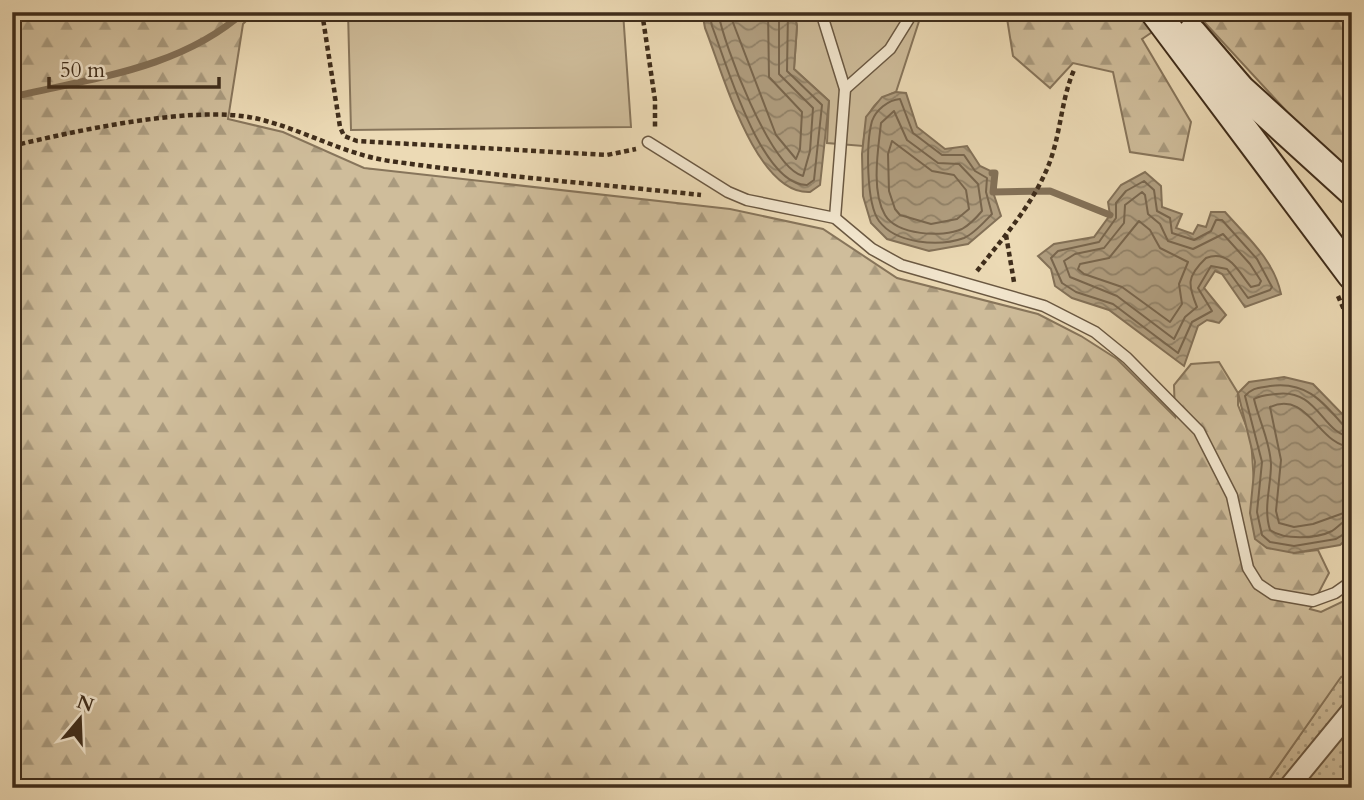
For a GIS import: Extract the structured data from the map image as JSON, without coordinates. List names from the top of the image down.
{
  "scale_bar": "50 m",
  "north": "top"
}
